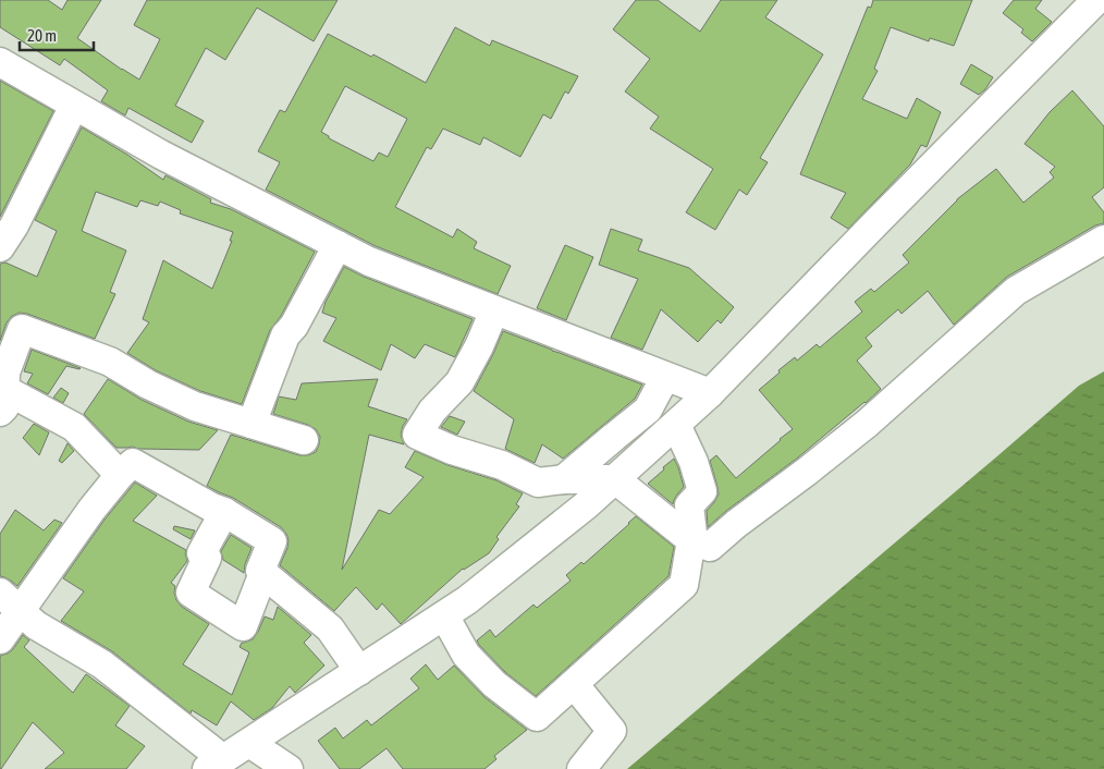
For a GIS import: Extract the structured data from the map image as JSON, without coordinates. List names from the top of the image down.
{
  "scale_bar": "20 m"
}
